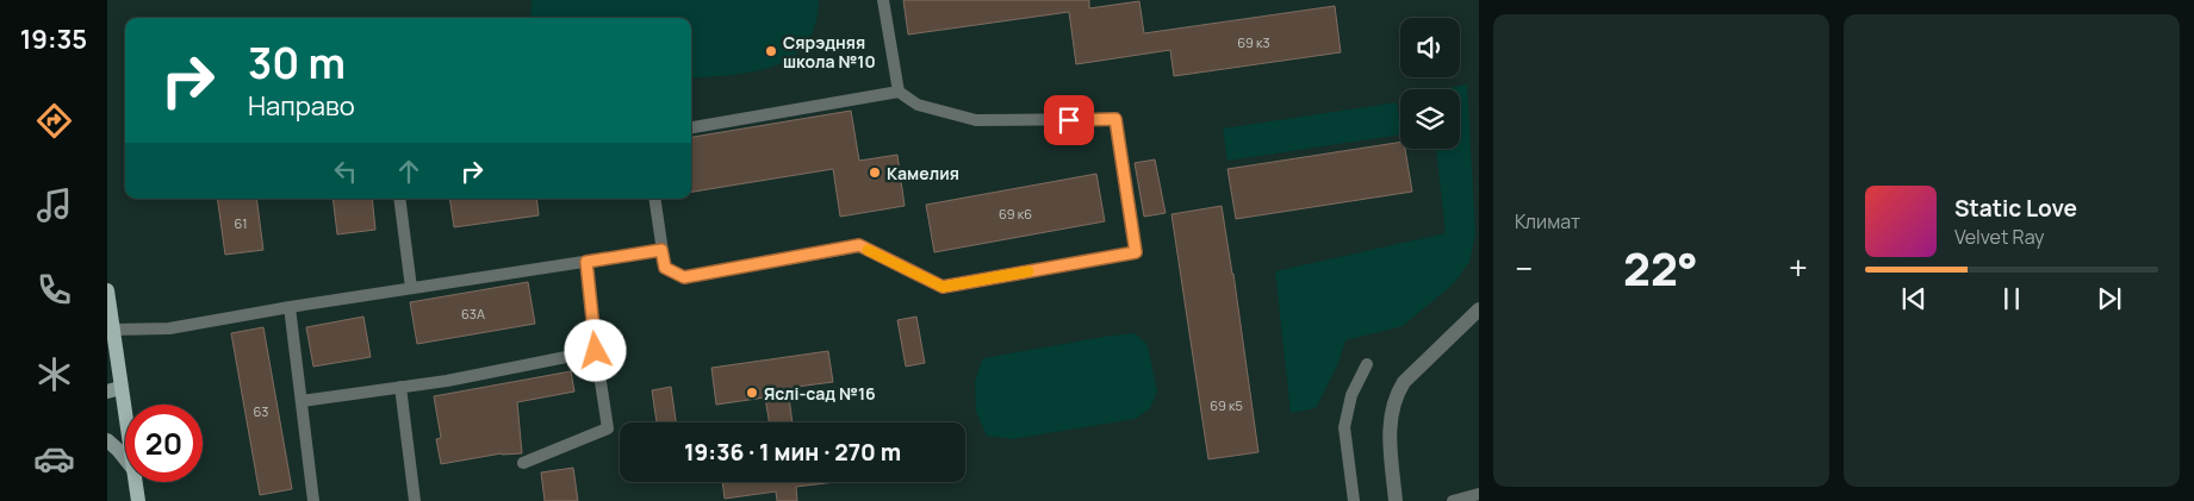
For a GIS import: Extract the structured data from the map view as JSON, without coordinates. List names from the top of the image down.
{
  "places": ["Сярэдняя школа №10", "Камелия", "Яслі-сад №16"],
  "house_numbers": [
    "69 к3",
    "69 к6",
    "61",
    "63А",
    "69 к5",
    "63"
  ],
  "page": {
    "tabs": "19:35",
    "tile": "Климат",
    "turn": ["30 m", "Направо"],
    "song": ["Static Love", "Velvet Ray"],
    "heat": ["−", "22°", "+"],
    "limit": "20",
    "trip": "19:36 · 1 мин · 270 m"
  }
}
